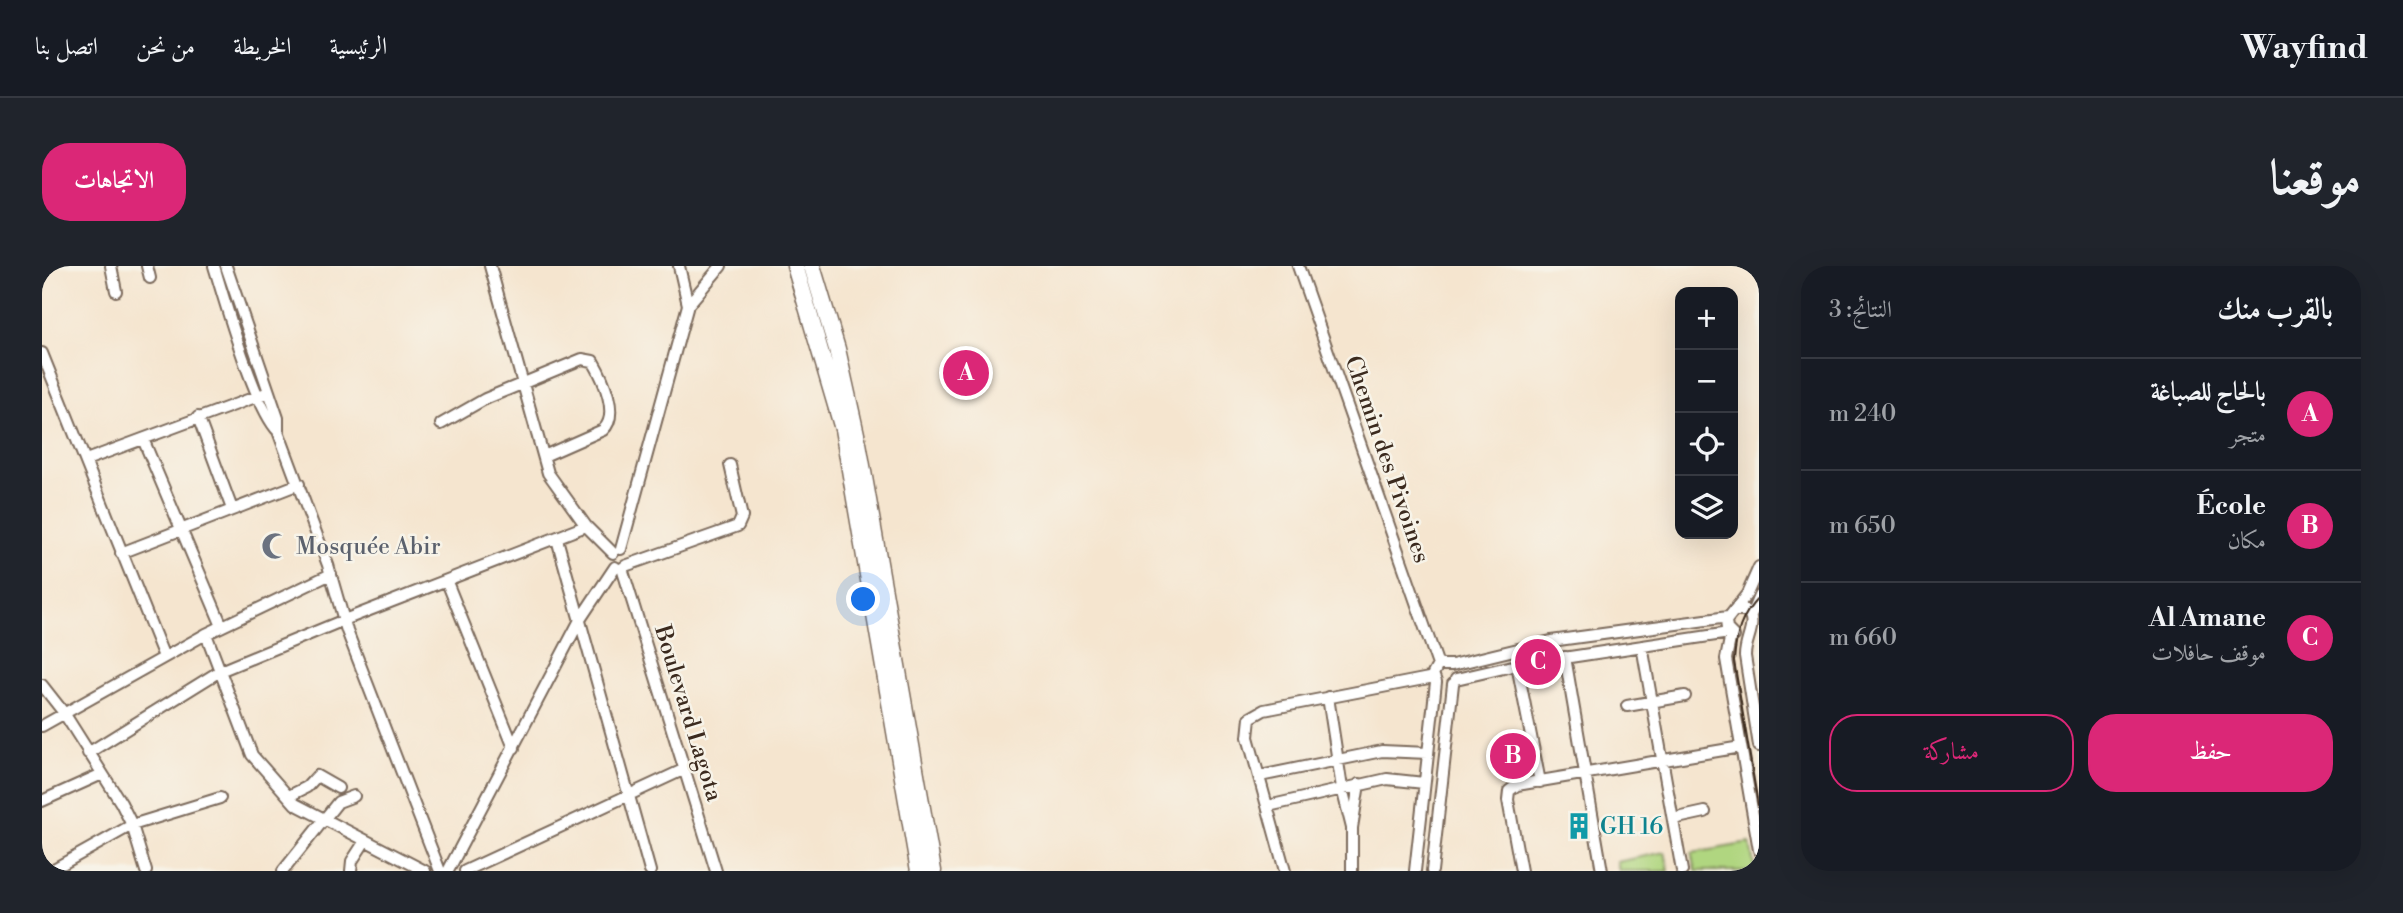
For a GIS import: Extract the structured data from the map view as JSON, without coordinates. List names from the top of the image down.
{
  "streets": {
    "street": ["Chemin des Pivoines", "Boulevard Lagota"]
  },
  "places": {
    "mosque": ["Mosquée Abir"],
    "building": ["GH 16"]
  },
  "page": {
    "header": "Wayfind",
    "nav": [
      "الرئيسية",
      "الخريطة",
      "من نحن",
      "اتصل بنا"
    ],
    "title": "موقعنا",
    "buttons": [
      "الاتجاهات",
      ["حفظ", "مشاركة"]
    ],
    "heading": ["بالقرب منك", "النتائج: 3"],
    "map_buttons": ["+", "−"],
    "pins": ["A", "C", "B"],
    "list": [
      {
        "mark": "A",
        "name": "بالحاج للصباغة",
        "note": "متجر",
        "value": "240 m"
      },
      {
        "mark": "B",
        "name": "École",
        "note": "مكان",
        "value": "650 m"
      },
      {
        "mark": "C",
        "name": "Al Amane",
        "note": "موقف حافلات",
        "value": "660 m"
      }
    ]
  }
}
